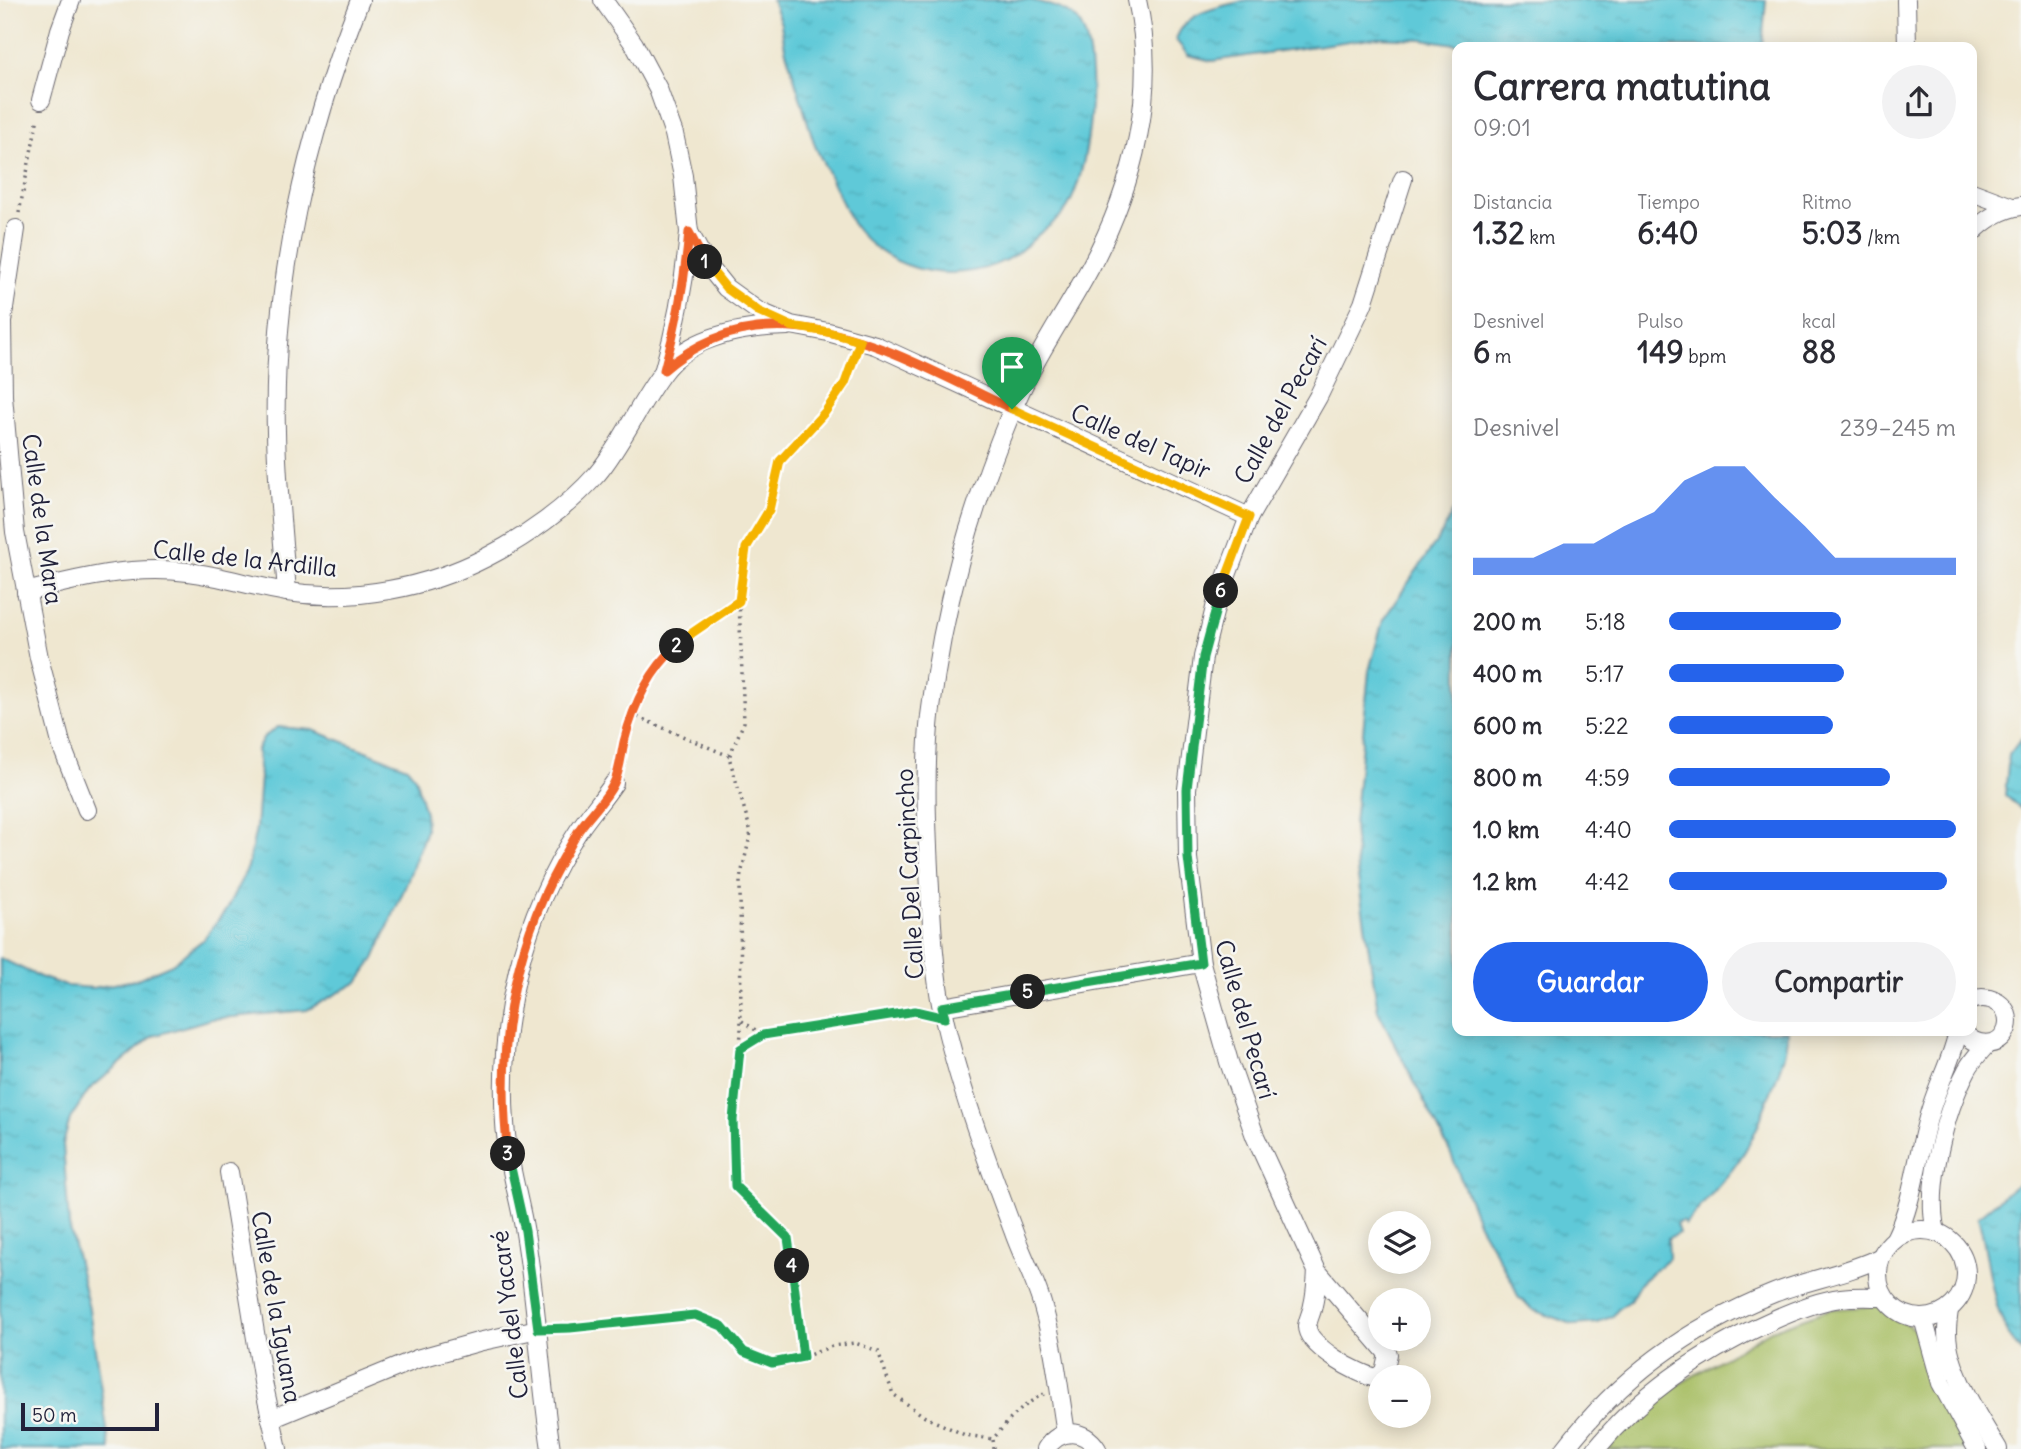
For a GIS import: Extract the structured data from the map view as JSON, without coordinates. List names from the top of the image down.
{
  "streets": {
    "street": [
      "Calle del Pecarí",
      "Calle del Tapir",
      "Calle de la Mara",
      "Calle de la Ardilla",
      "Calle Del Carpincho",
      "Calle de la Iguana",
      "Calle del Yacaré"
    ]
  },
  "crossings": [
    ["Calle del Pecarí", "Calle del Tapir"],
    ["Calle del Tapir", "Calle de la Ardilla"],
    ["Calle del Tapir", "Calle Del Carpincho"],
    ["Calle de la Mara", "Calle de la Ardilla"],
    ["Calle de la Ardilla", "Calle Del Carpincho"]
  ],
  "scale_bar": "50 m",
  "page": {
    "heading": ["Carrera matutina", "09:01"],
    "stats": [
      ["Distancia", "1.32 km"],
      ["Tiempo", "6:40"],
      ["Ritmo", "5:03 /km"],
      ["Desnivel", "6 m"],
      ["Pulso", "149 bpm"],
      ["kcal", "88"]
    ],
    "pins": [
      "1",
      "6",
      "2",
      "5",
      "3",
      "4"
    ],
    "chart": ["Desnivel", "239–245 m"],
    "list": [
      {
        "name": "200 m",
        "note": "5:18"
      },
      {
        "name": "400 m",
        "note": "5:17"
      },
      {
        "name": "600 m",
        "note": "5:22"
      },
      {
        "name": "800 m",
        "note": "4:59"
      },
      {
        "name": "1.0 km",
        "note": "4:40"
      },
      {
        "name": "1.2 km",
        "note": "4:42"
      }
    ],
    "buttons": ["Guardar", "Compartir"],
    "map_buttons": ["+", "−"],
    "scale": "50 m"
  }
}
